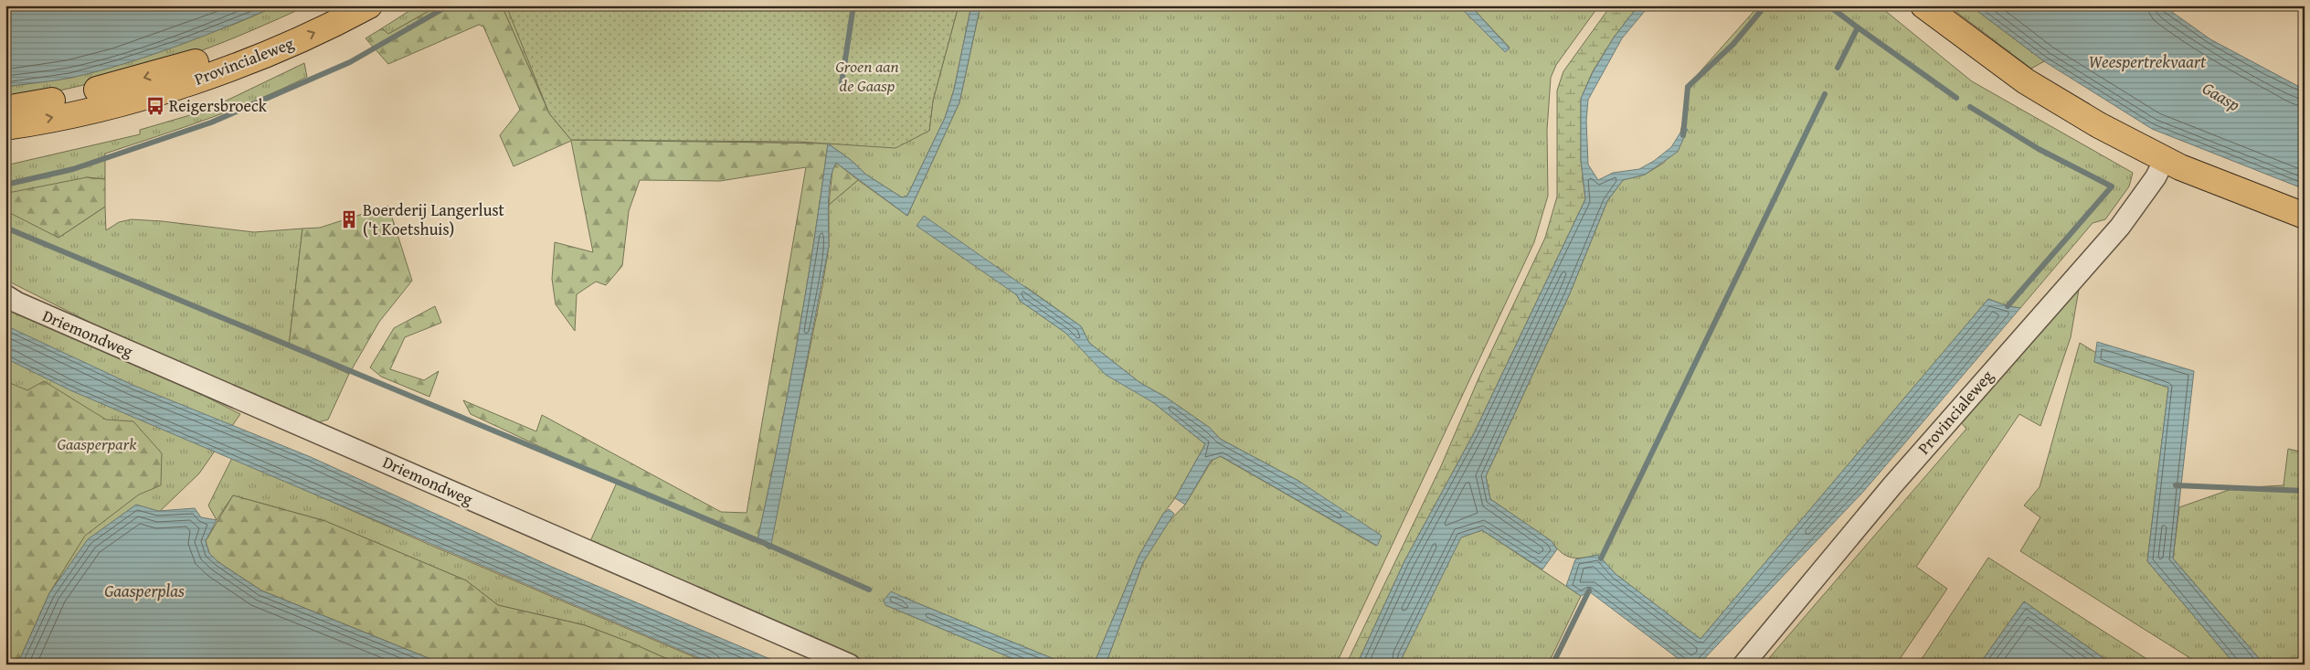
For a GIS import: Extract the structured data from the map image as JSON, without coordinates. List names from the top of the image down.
{
  "streets": {
    "main road": ["Provincialeweg"],
    "street": ["Driemondweg"]
  },
  "water": ["Weespertrekvaart", "Gaasp", "Gaasperplas"],
  "parks": ["Groen aan de Gaasp", "Gaasperpark"],
  "places": {
    "bus stop": ["Reigersbroeck"],
    "building": ["Boerderij Langerlust ('t Koetshuis)"]
  }
}
